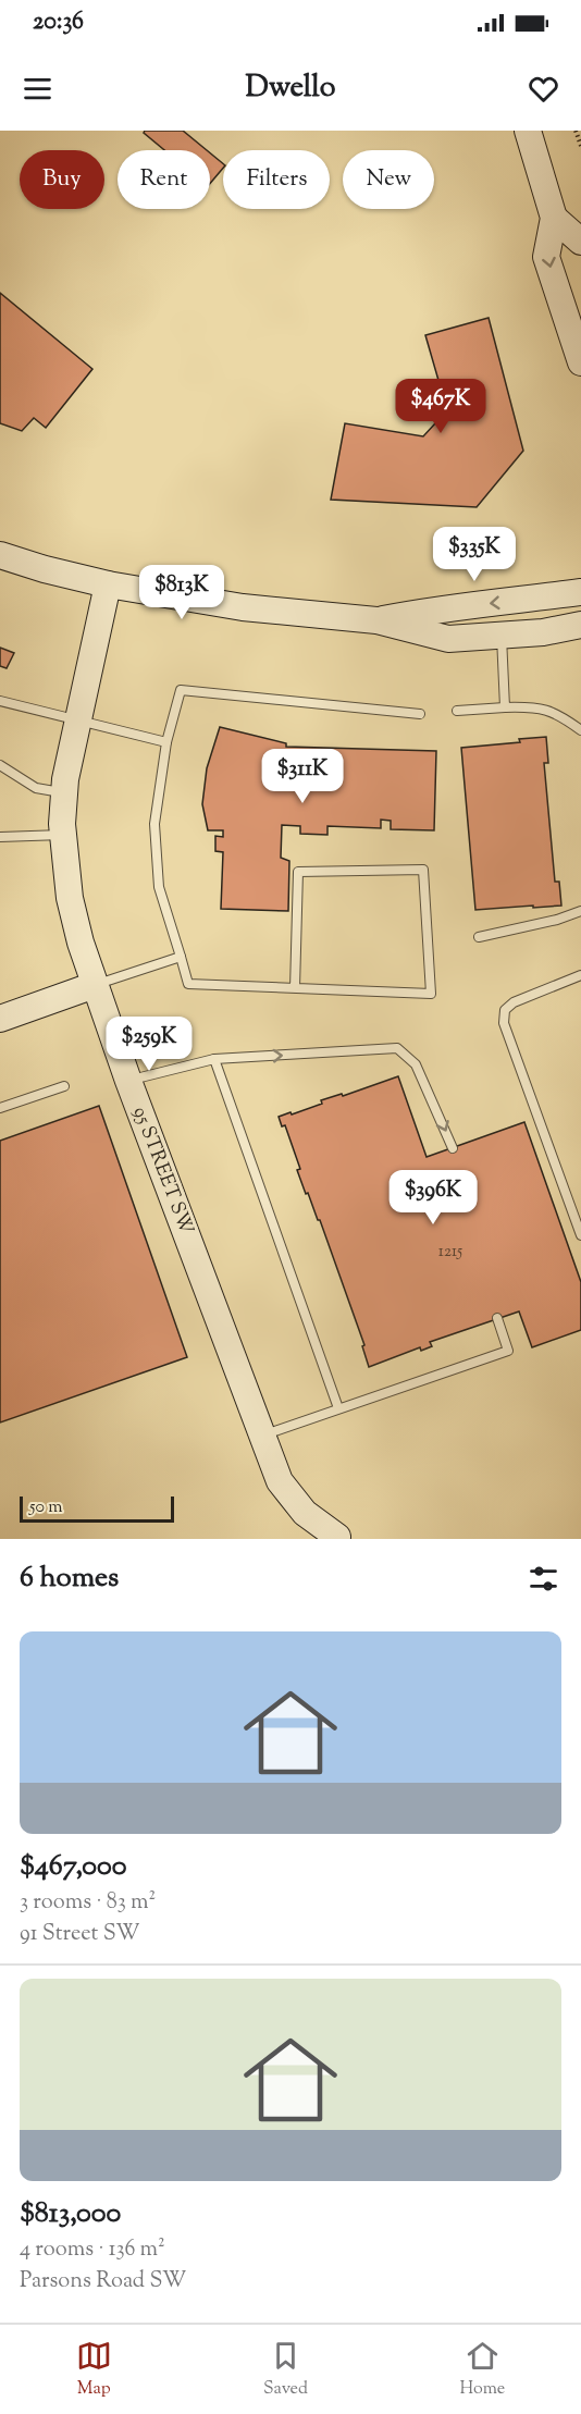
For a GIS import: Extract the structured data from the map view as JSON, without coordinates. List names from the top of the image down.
{
  "streets": {
    "street": ["95 STREET SW"]
  },
  "house_numbers": ["1215"],
  "scale_bar": "50 m",
  "page": {
    "status": "20:36",
    "header": "Dwello",
    "chip": [
      "Buy",
      "Rent",
      "Filters",
      "New"
    ],
    "price": [
      "$467K",
      "$335K",
      "$813K",
      "$311K",
      "$259K",
      "$396K"
    ],
    "scale": "50 m",
    "heading": "6 homes",
    "list": [
      {
        "name": "$467,000",
        "note": "3 rooms · 83 m² · 91 Street SW"
      },
      {
        "name": "$813,000",
        "note": "4 rooms · 136 m² · Parsons Road SW"
      }
    ],
    "tabs": ["Map", "Saved", "Home"]
  }
}
